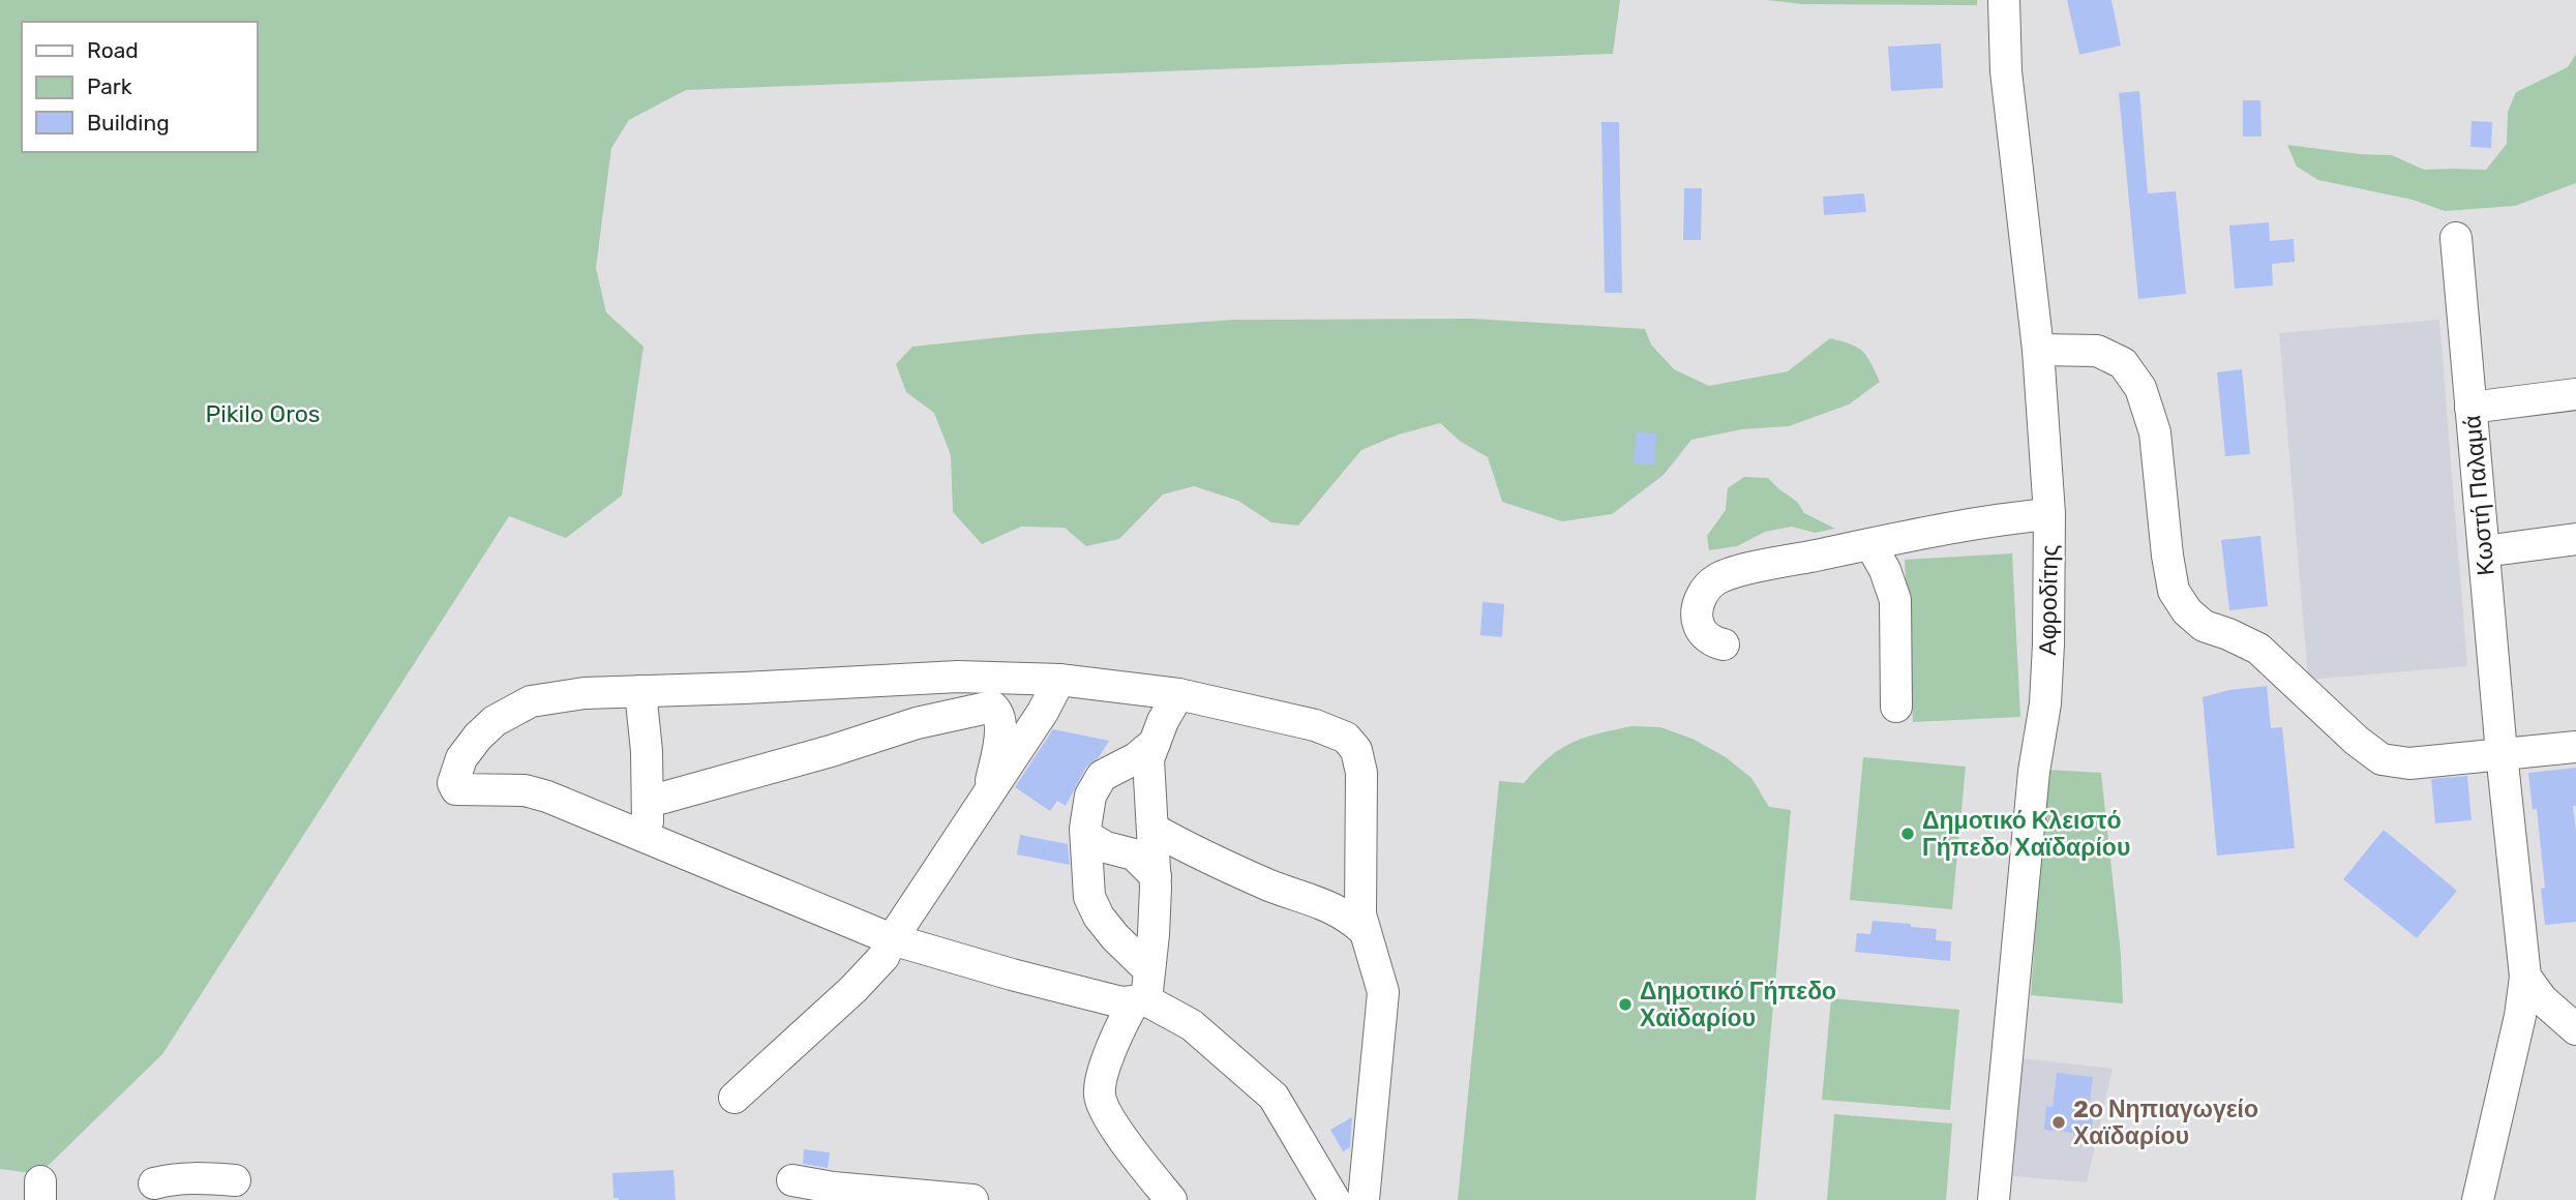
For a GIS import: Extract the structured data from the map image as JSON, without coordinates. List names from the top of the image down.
{
  "streets": {
    "street": ["Κωστή Παλαμά", "Αφροδίτης"]
  },
  "parks": ["Pikilo Oros"],
  "places": ["Δημοτικό Κλειστό Γήπεδο Χαϊδαρίου", "Δημοτικό Γήπεδο Χαϊδαρίου", "2ο Νηπιαγωγείο Χαϊδαρίου"],
  "legend": ["Road", "Park", "Building"]
}
